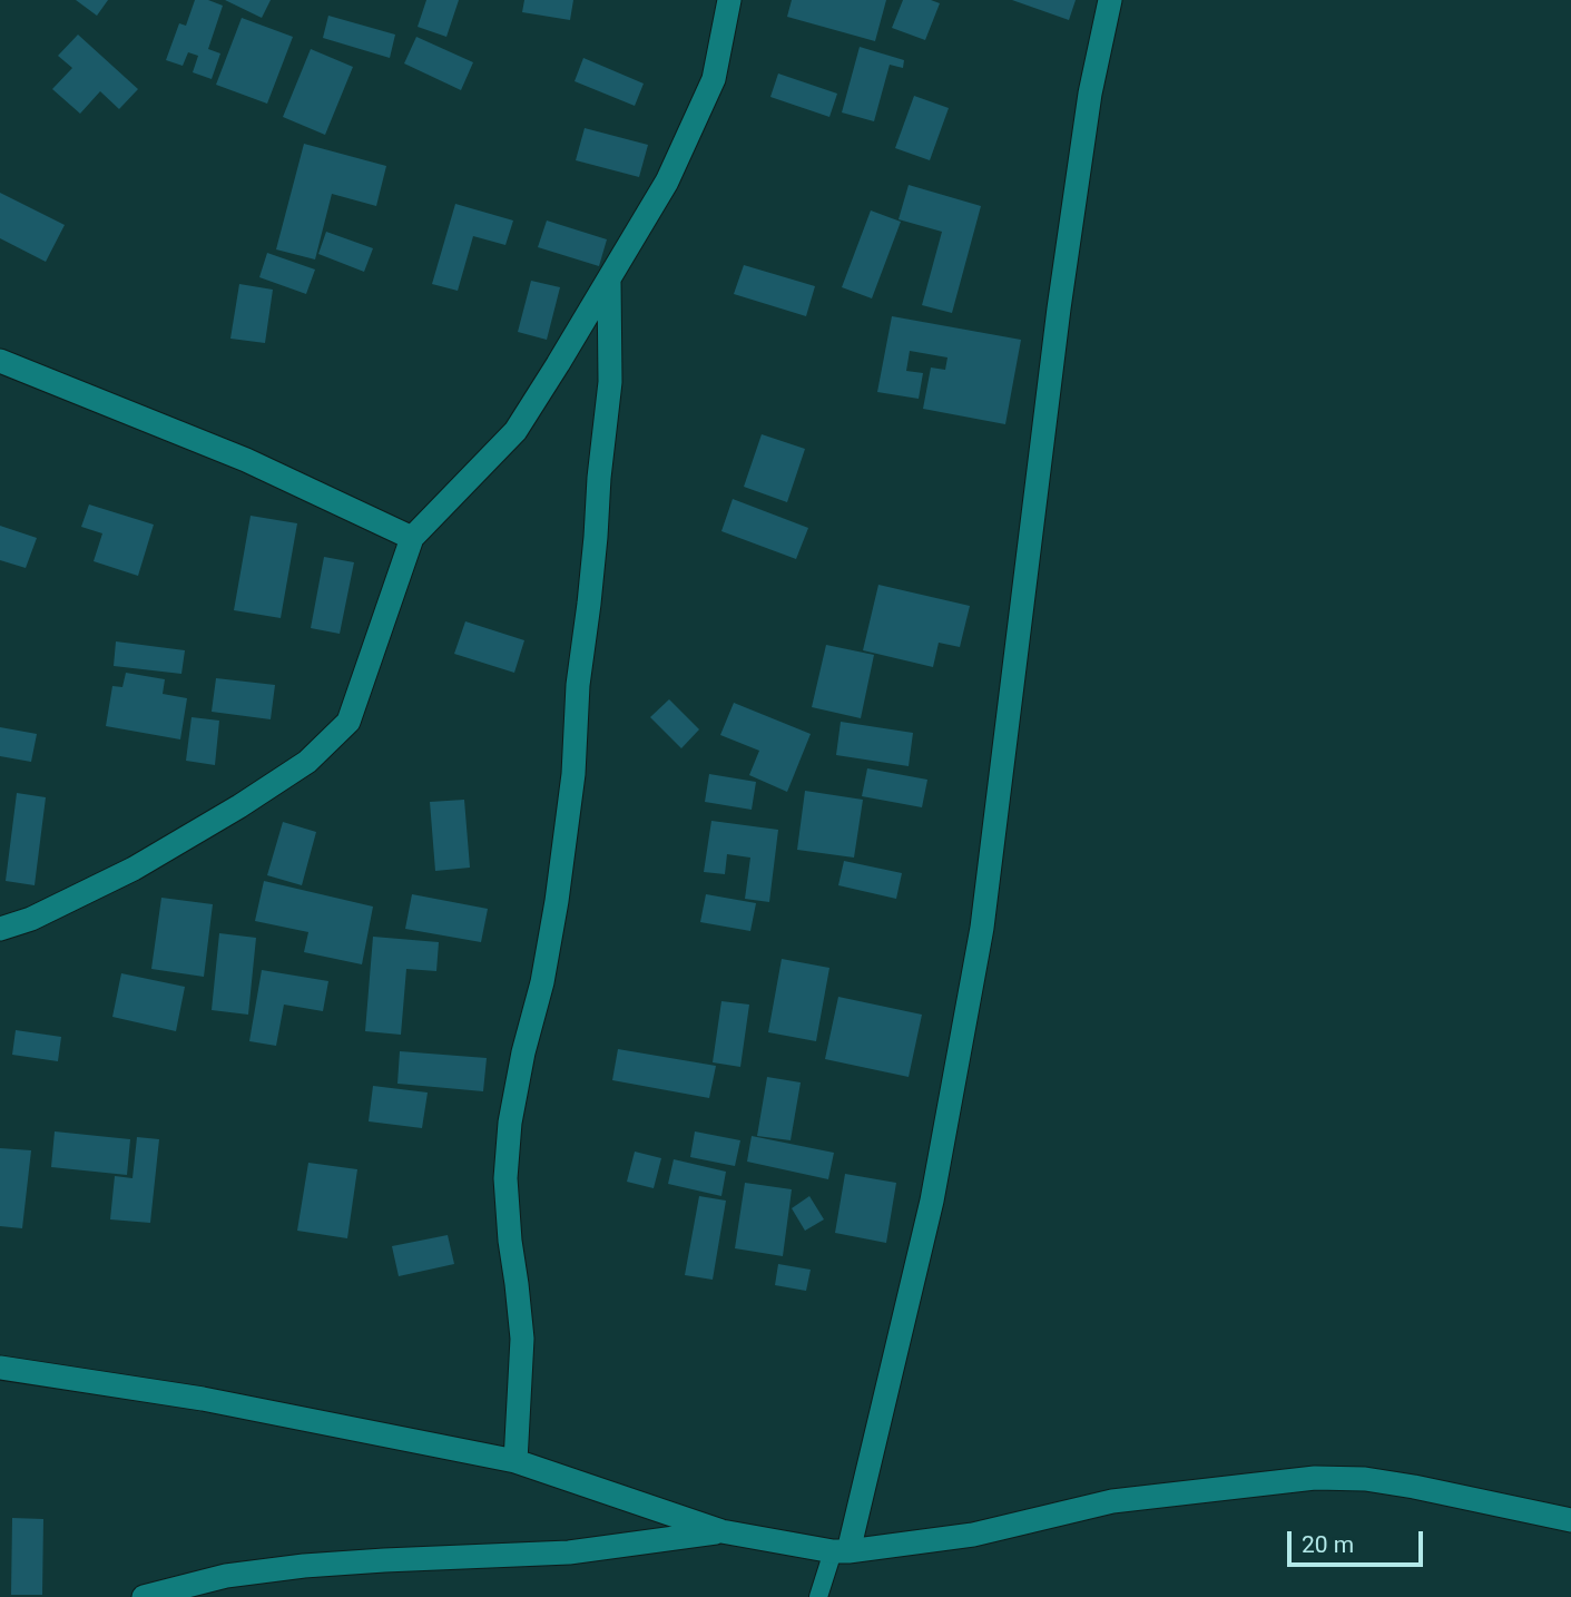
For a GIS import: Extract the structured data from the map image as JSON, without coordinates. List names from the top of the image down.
{
  "scale_bar": "20 m"
}
